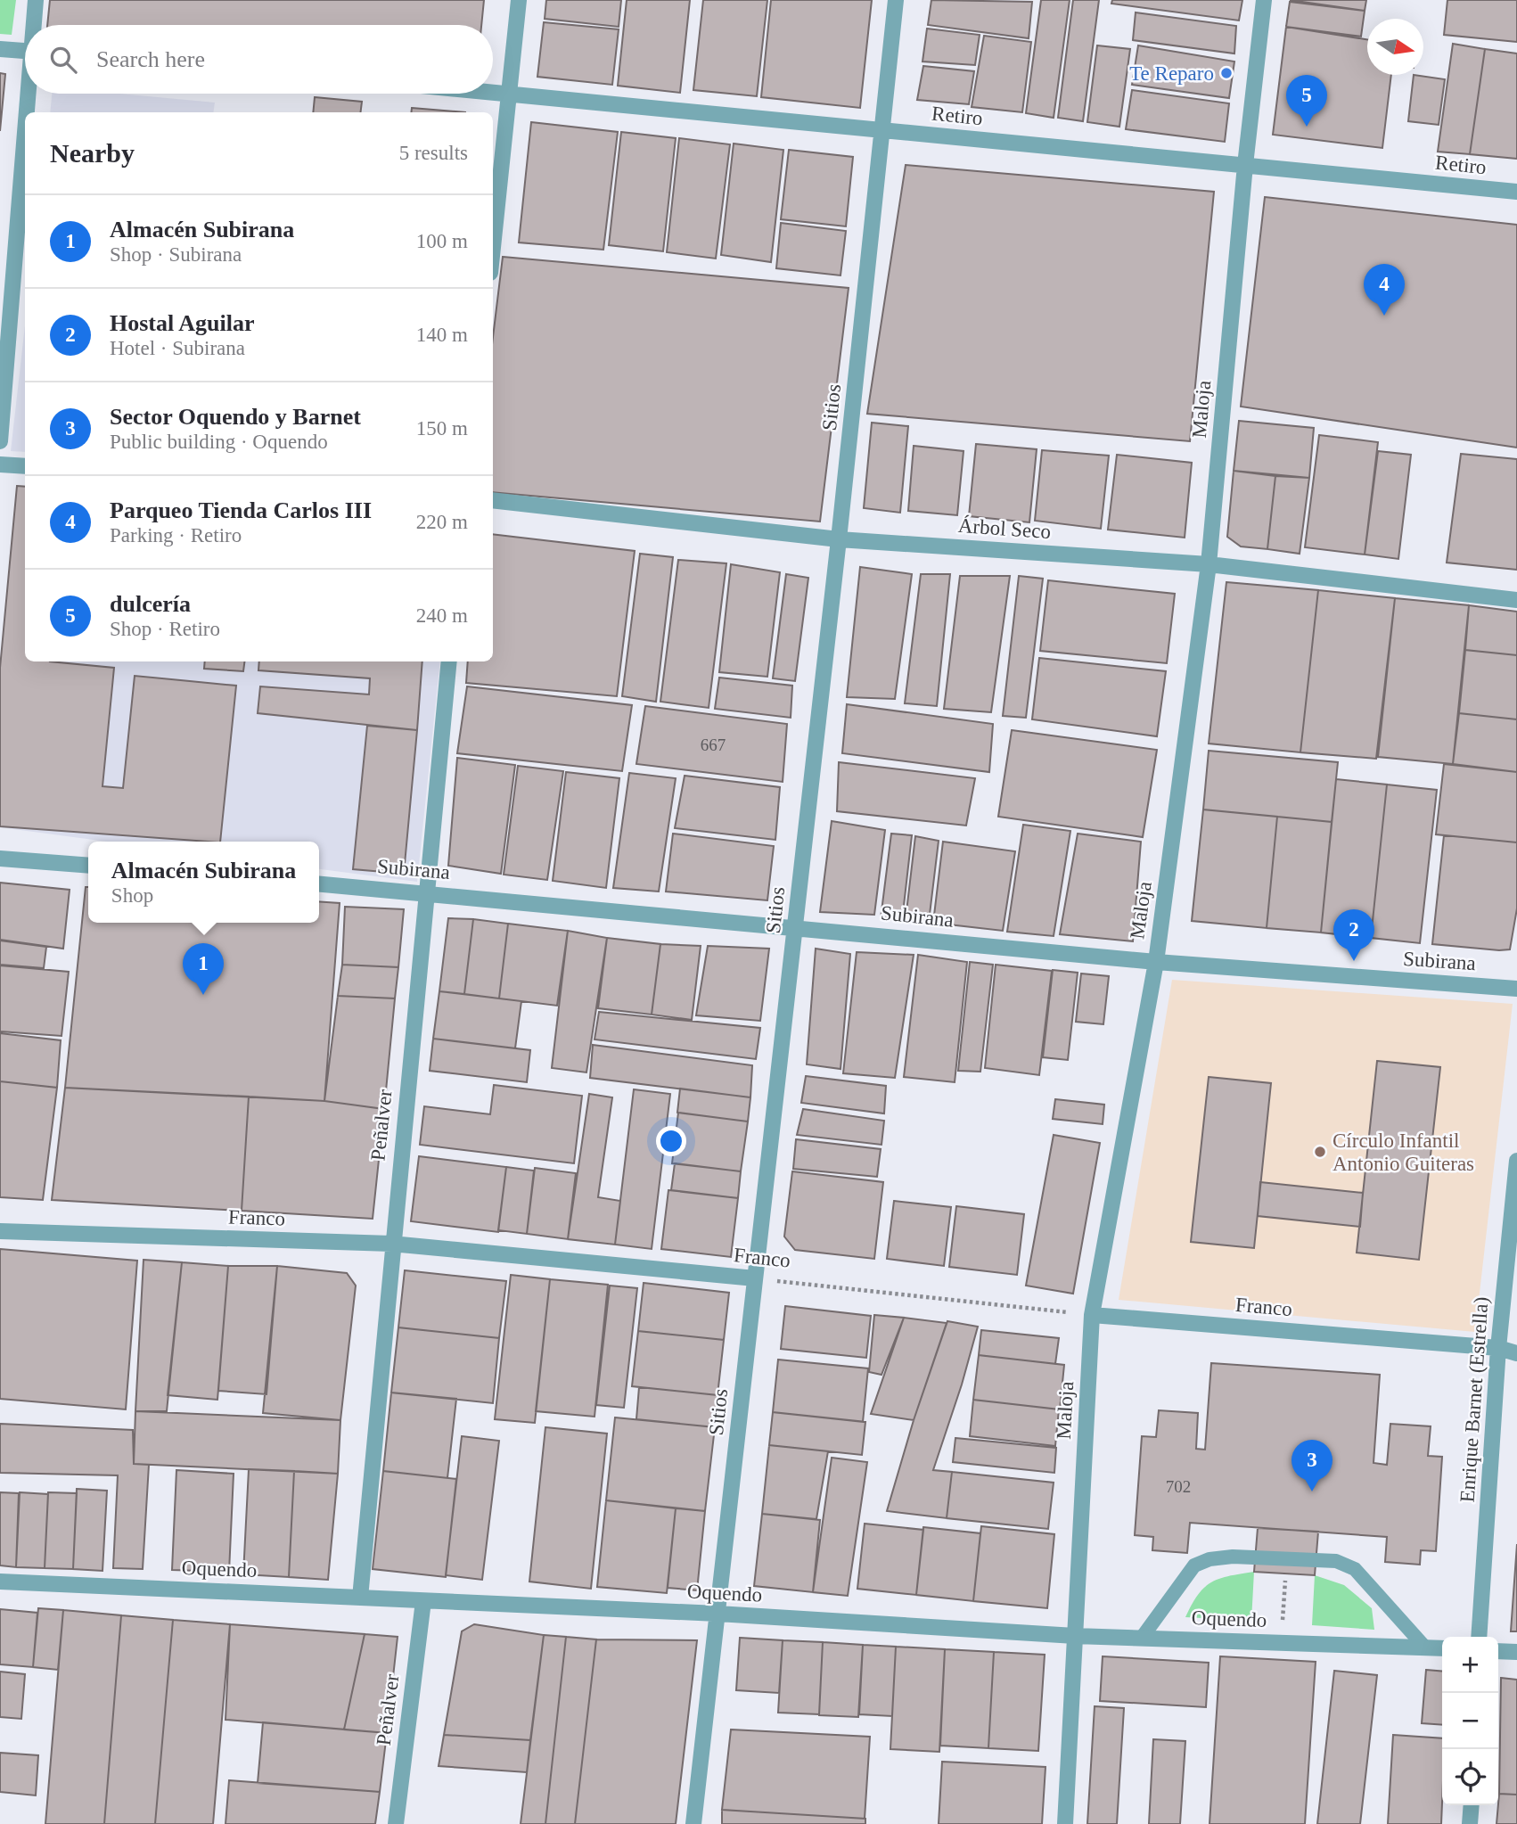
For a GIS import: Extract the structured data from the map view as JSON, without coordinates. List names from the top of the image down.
{
  "streets": {
    "street": [
      "Retiro",
      "Sitios",
      "Maloja",
      "Árbol Seco",
      "Subirana",
      "Peñalver",
      "Franco",
      "Enrique Barnet (Estrella)",
      "Oquendo"
    ]
  },
  "crossings": [
    ["Retiro", "Sitios"],
    ["Retiro", "Maloja"],
    ["Sitios", "Árbol Seco"],
    ["Sitios", "Subirana"],
    ["Sitios", "Franco"],
    ["Sitios", "Oquendo"],
    ["Maloja", "Árbol Seco"],
    ["Maloja", "Subirana"],
    ["Maloja", "Franco"],
    ["Maloja", "Oquendo"],
    ["Subirana", "Peñalver"],
    ["Peñalver", "Franco"],
    ["Peñalver", "Oquendo"],
    ["Franco", "Enrique Barnet (Estrella)"]
  ],
  "places": ["Te Reparo", "Círculo Infantil Antonio Guiteras"],
  "house_numbers": ["667", "702"],
  "north": "right",
  "page": {
    "search": "Search here",
    "pins": [
      "5",
      "4",
      "2",
      "1",
      "3"
    ],
    "heading": ["Nearby", "5 results"],
    "list": [
      {
        "mark": "1",
        "name": "Almacén Subirana",
        "note": "Shop · Subirana",
        "value": "100 m"
      },
      {
        "mark": "2",
        "name": "Hostal Aguilar",
        "note": "Hotel · Subirana",
        "value": "140 m"
      },
      {
        "mark": "3",
        "name": "Sector Oquendo y Barnet",
        "note": "Public building · Oquendo",
        "value": "150 m"
      },
      {
        "mark": "4",
        "name": "Parqueo Tienda Carlos III",
        "note": "Parking · Retiro",
        "value": "220 m"
      },
      {
        "mark": "5",
        "name": "dulcería",
        "note": "Shop · Retiro",
        "value": "240 m"
      }
    ],
    "popup": ["Almacén Subirana", "Shop"],
    "map_buttons": ["+", "−"]
  }
}
